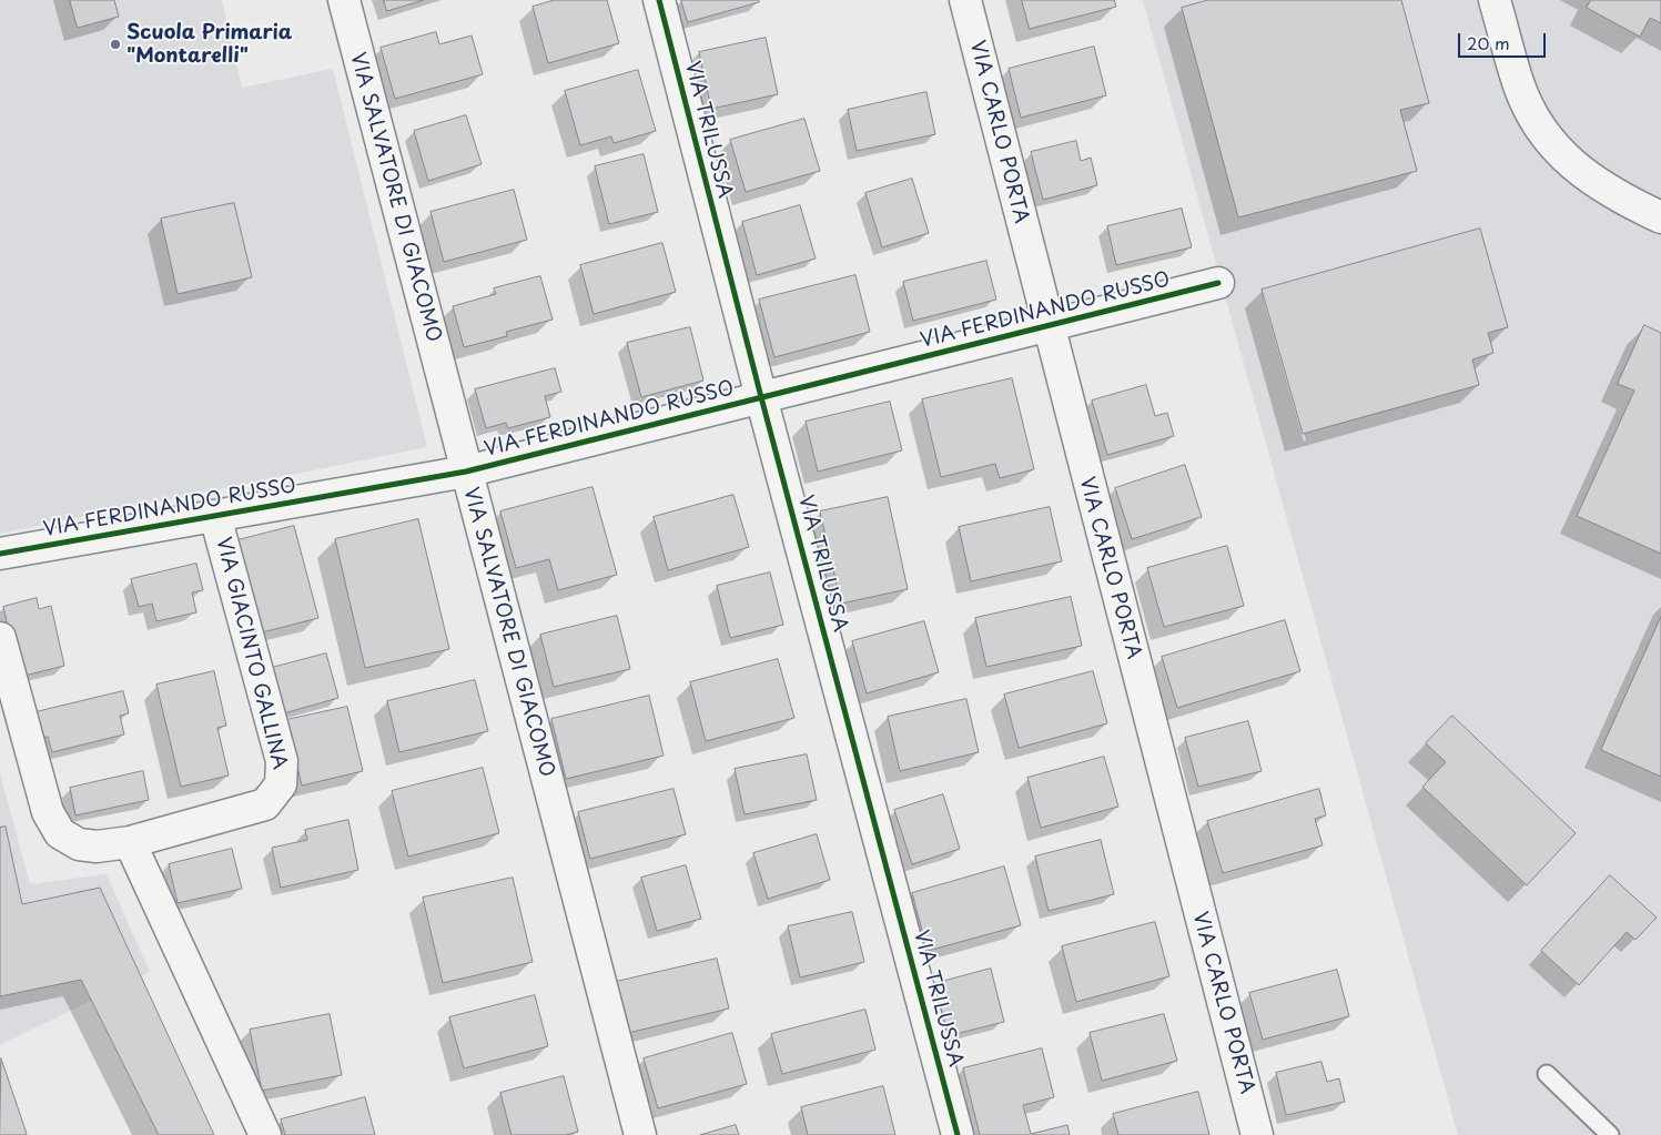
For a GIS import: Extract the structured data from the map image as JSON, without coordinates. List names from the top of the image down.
{
  "streets": {
    "street": [
      "VIA TRILUSSA",
      "VIA CARLO PORTA",
      "VIA SALVATORE DI GIACOMO",
      "VIA FERDINANDO RUSSO",
      "VIA GIACINTO GALLINA"
    ]
  },
  "crossings": [
    ["VIA TRILUSSA", "VIA FERDINANDO RUSSO"],
    ["VIA CARLO PORTA", "VIA FERDINANDO RUSSO"],
    ["VIA SALVATORE DI GIACOMO", "VIA FERDINANDO RUSSO"],
    ["VIA FERDINANDO RUSSO", "VIA GIACINTO GALLINA"]
  ],
  "places": ["Scuola Primaria \"Montarelli\""],
  "scale_bar": "20 m"
}
